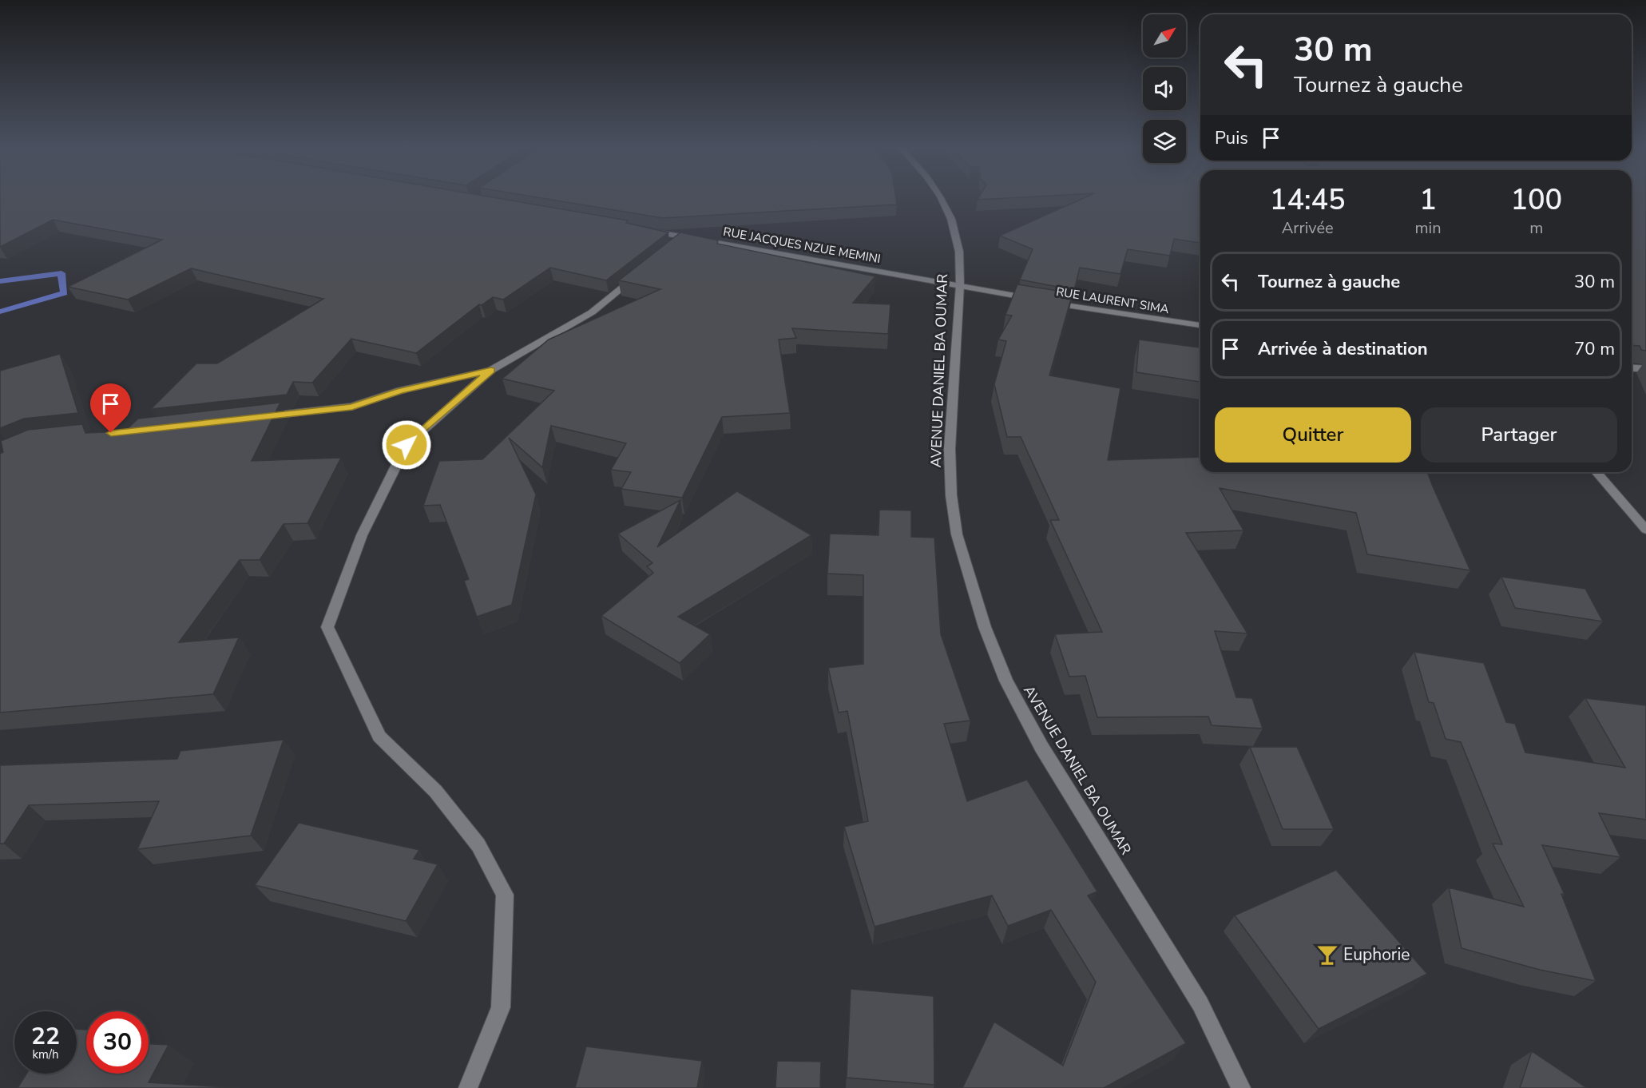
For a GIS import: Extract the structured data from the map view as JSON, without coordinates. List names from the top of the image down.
{
  "streets": {
    "street": ["RUE JACQUES NZUE MEMINI", "RUE LAURENT SIMA", "AVENUE DANIEL BA OUMAR"]
  },
  "crossings": [
    ["RUE JACQUES NZUE MEMINI", "RUE LAURENT SIMA"],
    ["RUE JACQUES NZUE MEMINI", "AVENUE DANIEL BA OUMAR"],
    ["RUE LAURENT SIMA", "AVENUE DANIEL BA OUMAR"]
  ],
  "places": {
    "bar": ["Euphorie"]
  },
  "north": "top right",
  "page": {
    "turn": ["30 m", "Tournez à gauche"],
    "then": "Puis",
    "eta": [
      "14:45",
      "Arrivée",
      "1",
      "min",
      "100",
      "m"
    ],
    "list": [
      {
        "name": "Tournez à gauche",
        "value": "30 m"
      },
      {
        "name": "Arrivée à destination",
        "value": "70 m"
      }
    ],
    "buttons": ["Quitter", "Partager"],
    "speed": "22 km/h",
    "limit": "30"
  }
}
